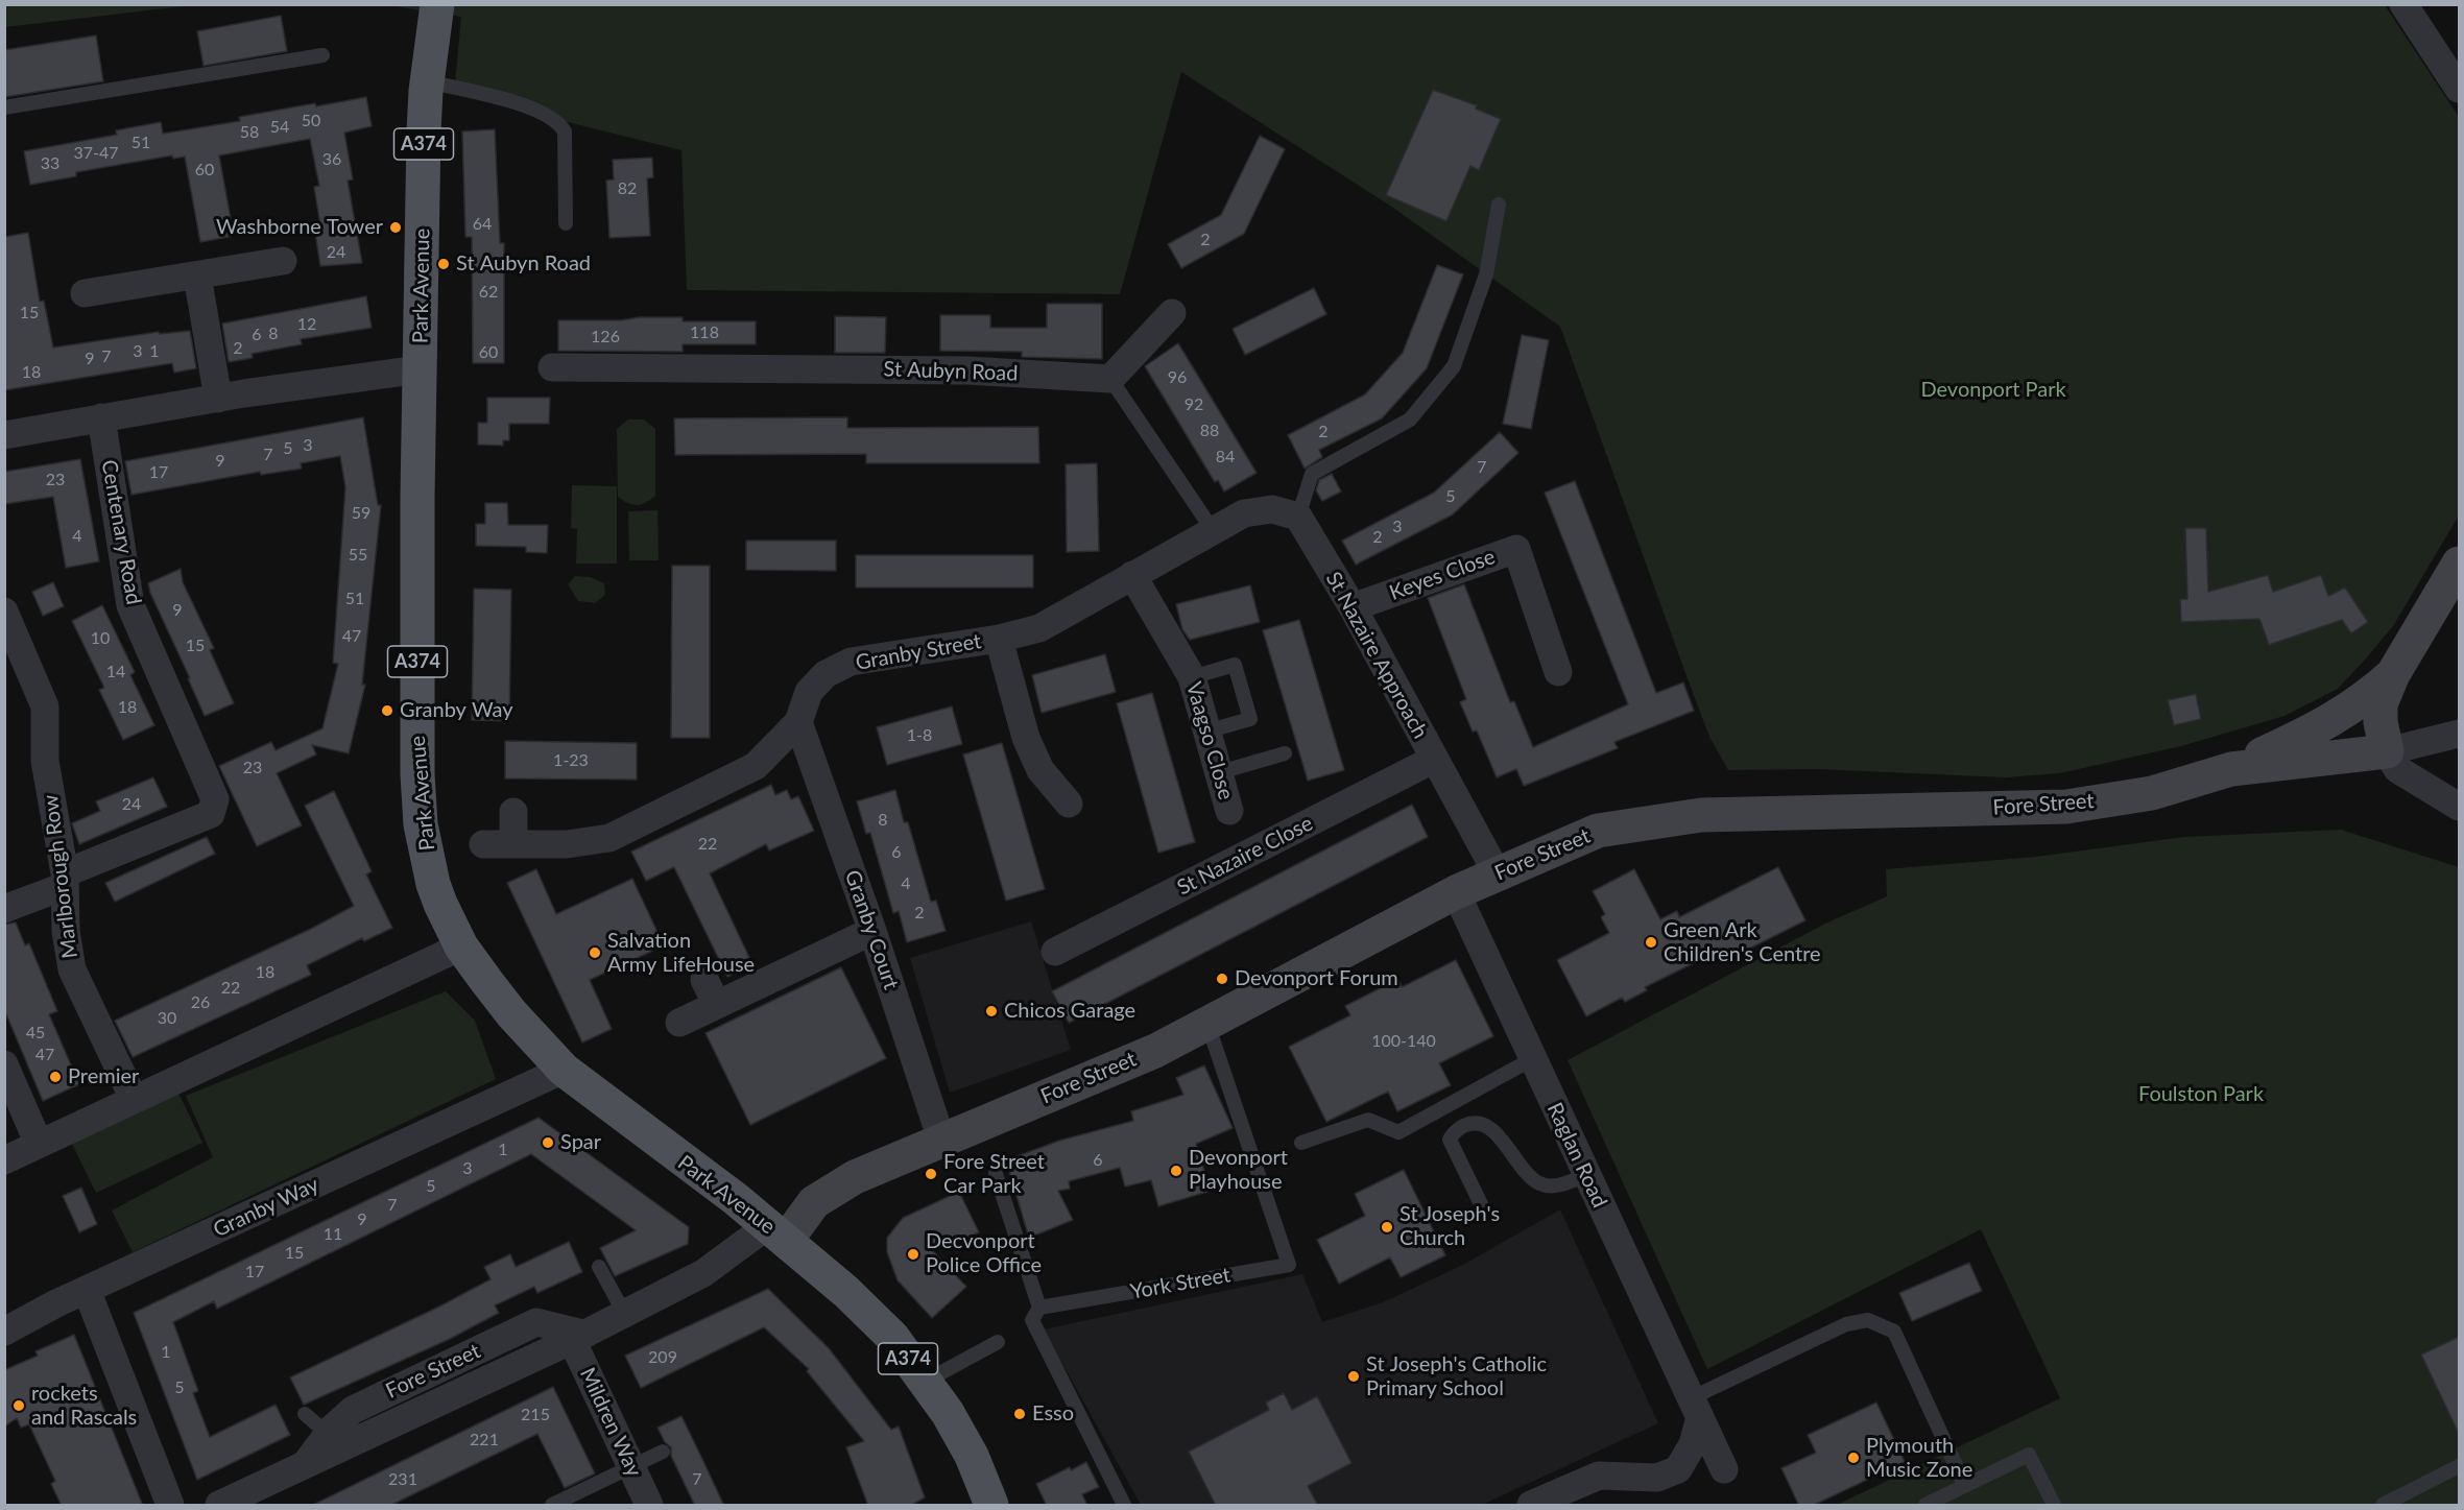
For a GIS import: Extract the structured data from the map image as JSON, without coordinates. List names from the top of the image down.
{
  "streets": {
    "main road": ["A374", "Park Avenue"],
    "street": [
      "St Aubyn Road",
      "Centenary Road",
      "Keyes Close",
      "Granby Street",
      "St Nazaire Approach",
      "Vaagso Close",
      "Fore Street",
      "St Nazaire Close",
      "Marlborough Row",
      "Granby Court",
      "Raglan Road",
      "Granby Way",
      "Mildren Way"
    ],
    "lane": ["York Street"]
  },
  "crossings": [
    ["A374", "Park Avenue"],
    ["A374", "Fore Street"],
    ["Park Avenue", "Fore Street"],
    ["Park Avenue", "Granby Way"],
    ["Centenary Road", "Marlborough Row"],
    ["Keyes Close", "St Nazaire Approach"],
    ["Granby Street", "Vaagso Close"],
    ["Granby Street", "Granby Court"],
    ["St Nazaire Approach", "Fore Street"],
    ["St Nazaire Approach", "St Nazaire Close"],
    ["Fore Street", "Granby Court"],
    ["Fore Street", "Raglan Road"],
    ["Fore Street", "York Street"],
    ["Fore Street", "Mildren Way"]
  ],
  "parks": ["Devonport Park", "Foulston Park"],
  "places": [
    "Washborne Tower",
    "St Aubyn Road",
    "Granby Way",
    "Green Ark Children's Centre",
    "Salvation Army LifeHouse",
    "Devonport Forum",
    "Chicos Garage",
    "Premier",
    "Spar",
    "Devonport Playhouse",
    "Fore Street Car Park",
    "St Joseph's Church",
    "Decvonport Police Office",
    "St Joseph's Catholic Primary School",
    "rockets and Rascals",
    "Esso",
    "Plymouth Music Zone"
  ],
  "house_numbers": [
    "50",
    "54",
    "58",
    "51",
    "37-47",
    "36",
    "33",
    "60",
    "82",
    "64",
    "2",
    "24",
    "62",
    "15",
    "12",
    "118",
    "8",
    "6",
    "126",
    "2",
    "3",
    "1",
    "60",
    "7",
    "9",
    "18",
    "96",
    "92",
    "88",
    "2",
    "3",
    "5",
    "7",
    "84",
    "9",
    "7",
    "17",
    "23",
    "5",
    "59",
    "3",
    "4",
    "2",
    "55",
    "51",
    "9",
    "47",
    "10",
    "15",
    "14",
    "18",
    "1-8",
    "1-23",
    "23",
    "24",
    "8",
    "22",
    "6",
    "4",
    "2",
    "18",
    "22",
    "26",
    "30",
    "45",
    "100-140",
    "47",
    "1",
    "6",
    "3",
    "5",
    "7",
    "9",
    "11",
    "15",
    "17",
    "1",
    "209",
    "5",
    "215",
    "221",
    "231",
    "7"
  ]
}
